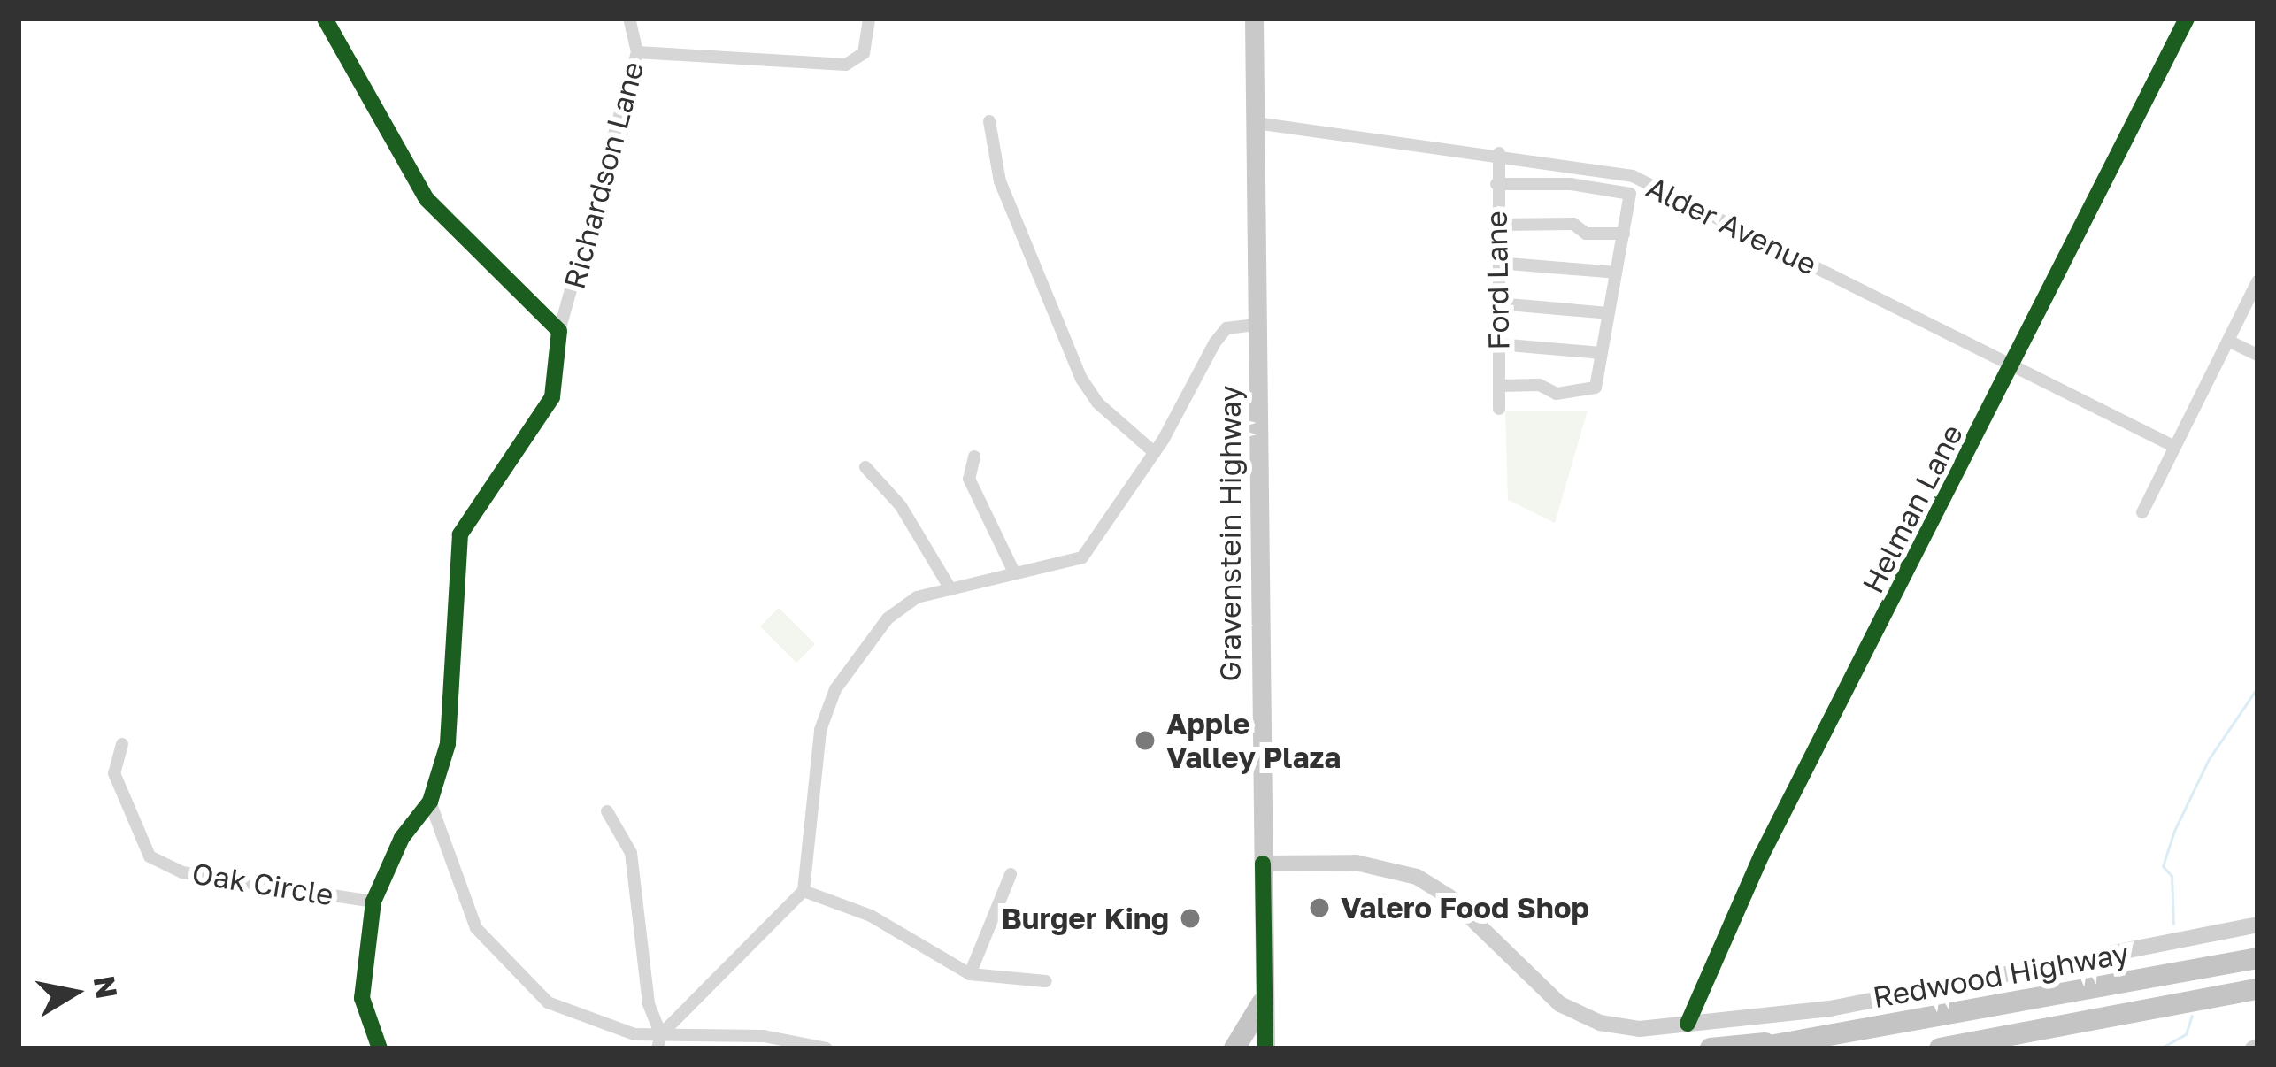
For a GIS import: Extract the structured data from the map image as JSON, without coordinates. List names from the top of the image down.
{
  "streets": {
    "highway": ["Redwood Highway"],
    "main road": ["Gravenstein Highway"],
    "street": [
      "Richardson Lane",
      "Alder Avenue",
      "Ford Lane",
      "Helman Lane",
      "Oak Circle"
    ]
  },
  "crossings": [
    ["Richardson Lane", "Oak Circle"],
    ["Alder Avenue", "Ford Lane"],
    ["Alder Avenue", "Helman Lane"],
    ["Alder Avenue", "Gravenstein Highway"]
  ],
  "places": ["Apple Valley Plaza", "Valero Food Shop", "Burger King"],
  "north": "right"
}
